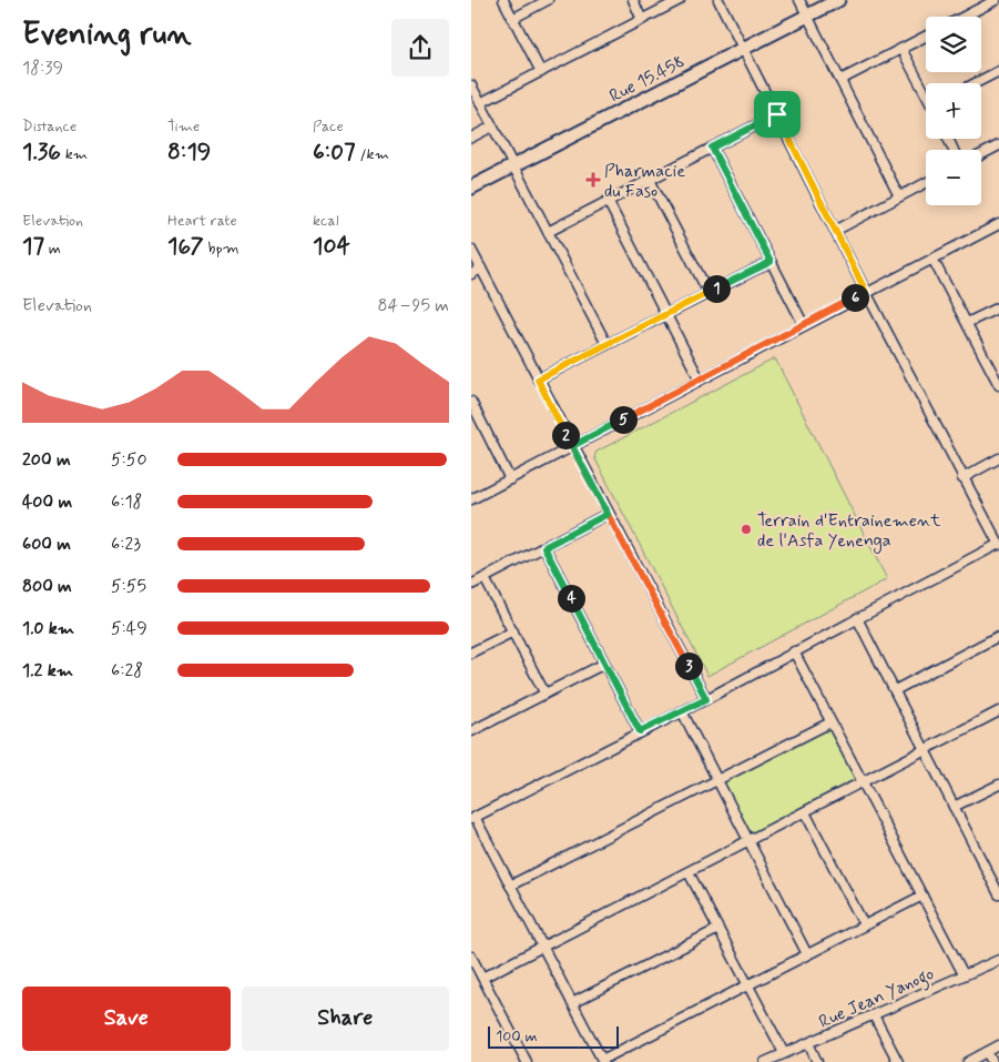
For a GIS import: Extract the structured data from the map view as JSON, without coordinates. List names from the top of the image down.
{
  "streets": {
    "main road": ["Rue 15.458"],
    "street": ["Rue Jean Yanogo"]
  },
  "places": {
    "health": ["Pharmacie du Faso"],
    "other": ["Terrain d'Entrainement de l'Asfa Yenenga"]
  },
  "scale_bar": "100 m",
  "page": {
    "heading": ["Evening run", "18:39"],
    "map_buttons": ["+", "−"],
    "stats": [
      ["Distance", "1.36 km"],
      ["Time", "8:19"],
      ["Pace", "6:07 /km"],
      ["Elevation", "17 m"],
      ["Heart rate", "167 bpm"],
      ["kcal", "104"]
    ],
    "pins": [
      "1",
      "6",
      "5",
      "2",
      "4",
      "3"
    ],
    "chart": ["Elevation", "84–95 m"],
    "list": [
      {
        "name": "200 m",
        "note": "5:50"
      },
      {
        "name": "400 m",
        "note": "6:18"
      },
      {
        "name": "600 m",
        "note": "6:23"
      },
      {
        "name": "800 m",
        "note": "5:55"
      },
      {
        "name": "1.0 km",
        "note": "5:49"
      },
      {
        "name": "1.2 km",
        "note": "6:28"
      }
    ],
    "buttons": ["Save", "Share"],
    "scale": "100 m"
  }
}
